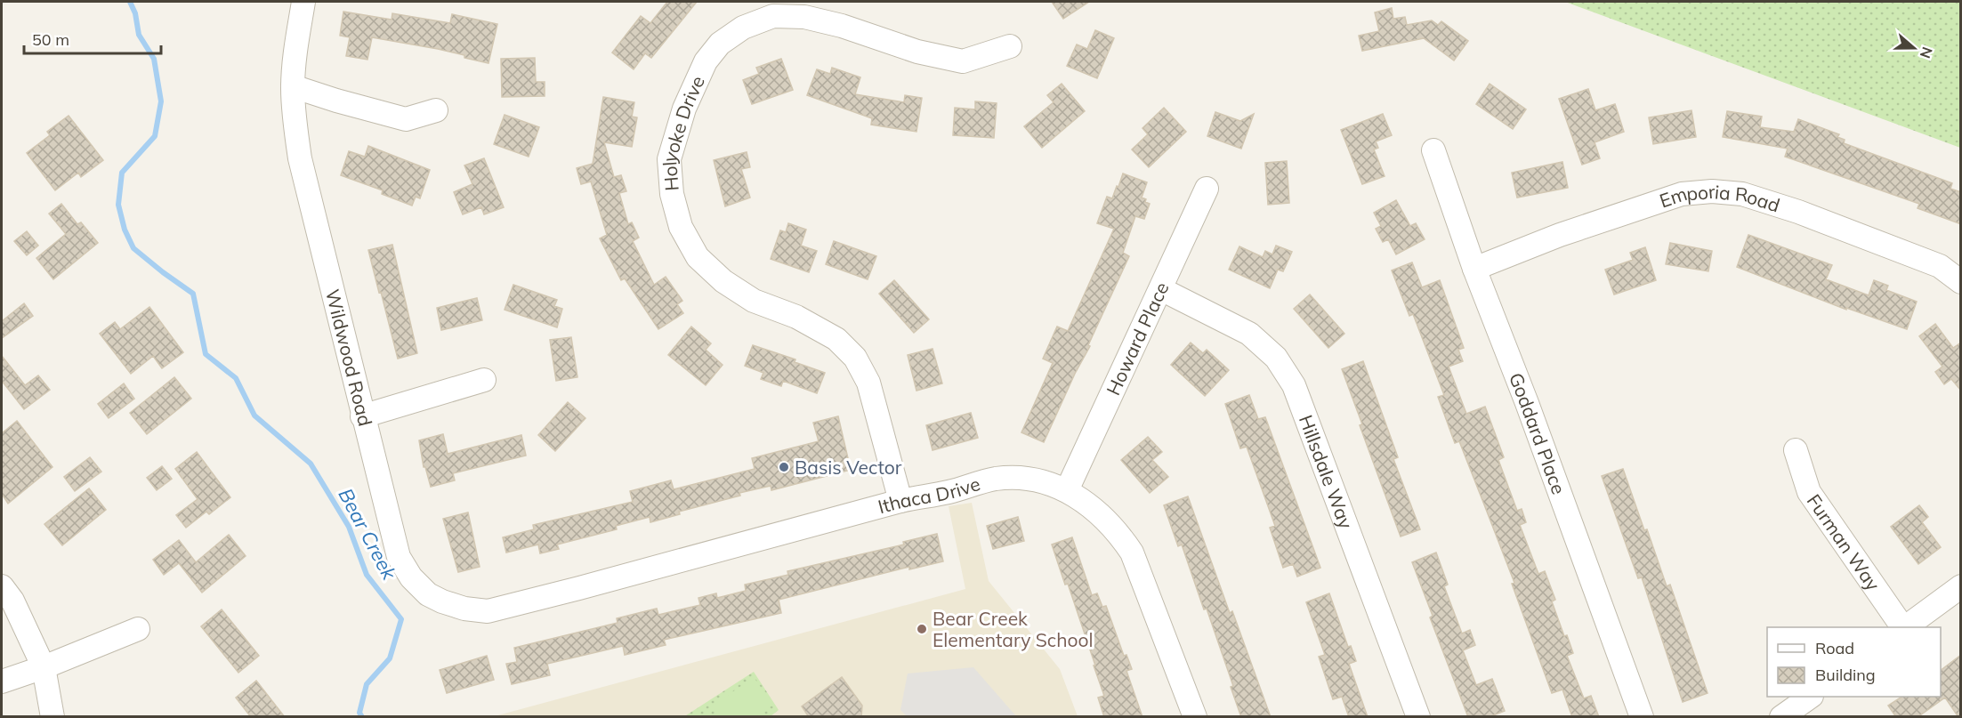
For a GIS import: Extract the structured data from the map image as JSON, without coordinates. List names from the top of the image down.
{
  "streets": {
    "street": [
      "Holyoke Drive",
      "Emporia Road",
      "Howard Place",
      "Wildwood Road",
      "Goddard Place",
      "Hillsdale Way",
      "Ithaca Drive",
      "Furman Way"
    ]
  },
  "crossings": [
    ["Holyoke Drive", "Ithaca Drive"],
    ["Emporia Road", "Goddard Place"],
    ["Howard Place", "Hillsdale Way"],
    ["Howard Place", "Ithaca Drive"],
    ["Wildwood Road", "Ithaca Drive"]
  ],
  "water": ["Bear Creek"],
  "places": ["Basis Vector", "Bear Creek Elementary School"],
  "legend": ["Road", "Building"],
  "scale_bar": "50 m",
  "north": "right"
}
